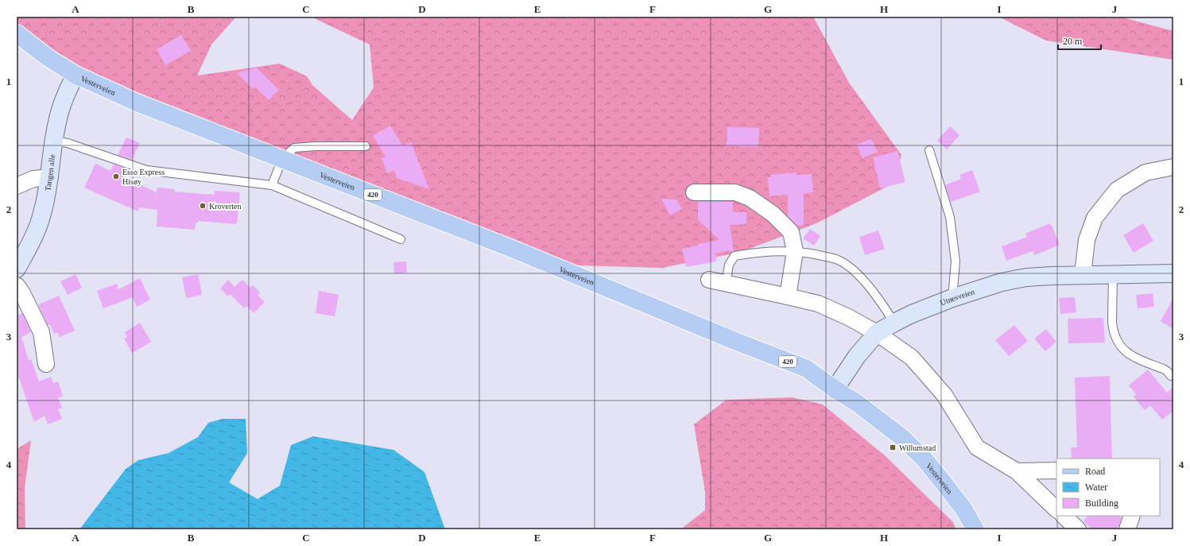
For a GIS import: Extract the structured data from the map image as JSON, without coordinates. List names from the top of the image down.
{
  "streets": {
    "main road": [
      "Vesterveien",
      "Tangen alle",
      "420",
      "Utnesveien"
    ]
  },
  "crossings": [
    ["Vesterveien", "Tangen alle"],
    ["Vesterveien", "Utnesveien"]
  ],
  "places": {
    "other": ["Esso Express Hisøy", "Kroverten"],
    "transit": ["Willumstad"]
  },
  "legend": ["Road", "Water", "Building"],
  "scale_bar": "20 m",
  "grid": {
    "columns": [
      "A",
      "B",
      "C",
      "D",
      "E",
      "F",
      "G",
      "H",
      "I",
      "J"
    ],
    "rows": [
      "1",
      "2",
      "3",
      "4"
    ]
  }
}
